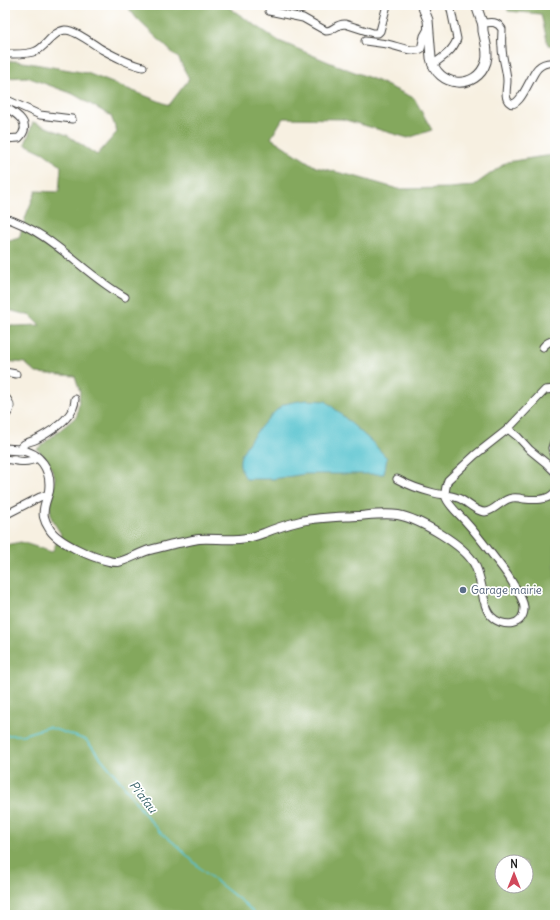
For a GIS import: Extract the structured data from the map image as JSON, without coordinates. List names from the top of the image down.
{
  "water": ["Pi'afau"],
  "places": ["Garage mairie"],
  "north": "top"
}
